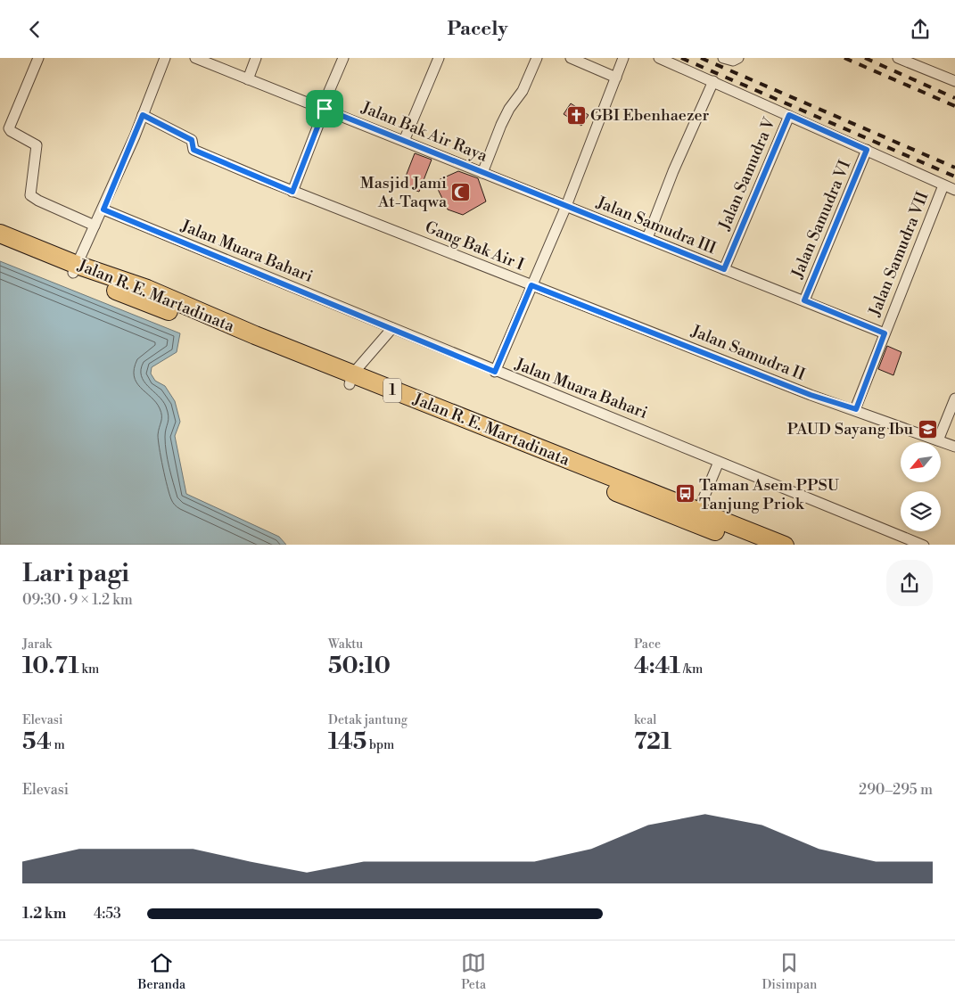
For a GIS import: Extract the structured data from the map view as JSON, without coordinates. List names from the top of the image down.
{
  "streets": {
    "highway": ["Jalan R. E. Martadinata", "1"],
    "street": [
      "Jalan Bak Air Raya",
      "Jalan Samudra V",
      "Jalan Samudra VI",
      "Jalan Samudra III",
      "Gang Bak Air I",
      "Jalan Muara Bahari",
      "Jalan Samudra VII",
      "Jalan Samudra II"
    ]
  },
  "crossings": [
    ["Jalan Bak Air Raya", "Jalan Samudra III"],
    ["Jalan Samudra V", "Jalan Samudra III"],
    ["Jalan Samudra VI", "Jalan Samudra III"],
    ["Jalan Samudra III", "Jalan Samudra VII"],
    ["Gang Bak Air I", "Jalan Samudra II"],
    ["Jalan Samudra VII", "Jalan Samudra II"]
  ],
  "places": {
    "church": ["GBI Ebenhaezer"],
    "mosque": ["Masjid Jami At-Taqwa"],
    "school or university": ["PAUD Sayang Ibu"],
    "bus stop": ["Taman Asem PPSU Tanjung Priok"]
  },
  "north": "bottom left",
  "page": {
    "header": "Pacely",
    "heading": ["Lari pagi", "09:30 · 9 × 1.2 km"],
    "stats": [
      ["Jarak", "10.71 km"],
      ["Waktu", "50:10"],
      ["Pace", "4:41 /km"],
      ["Elevasi", "54 m"],
      ["Detak jantung", "145 bpm"],
      ["kcal", "721"]
    ],
    "chart": ["Elevasi", "290–295 m"],
    "list": [
      {
        "name": "1.2 km",
        "note": "4:53"
      }
    ],
    "tabs": ["Beranda", "Peta", "Disimpan"]
  }
}
